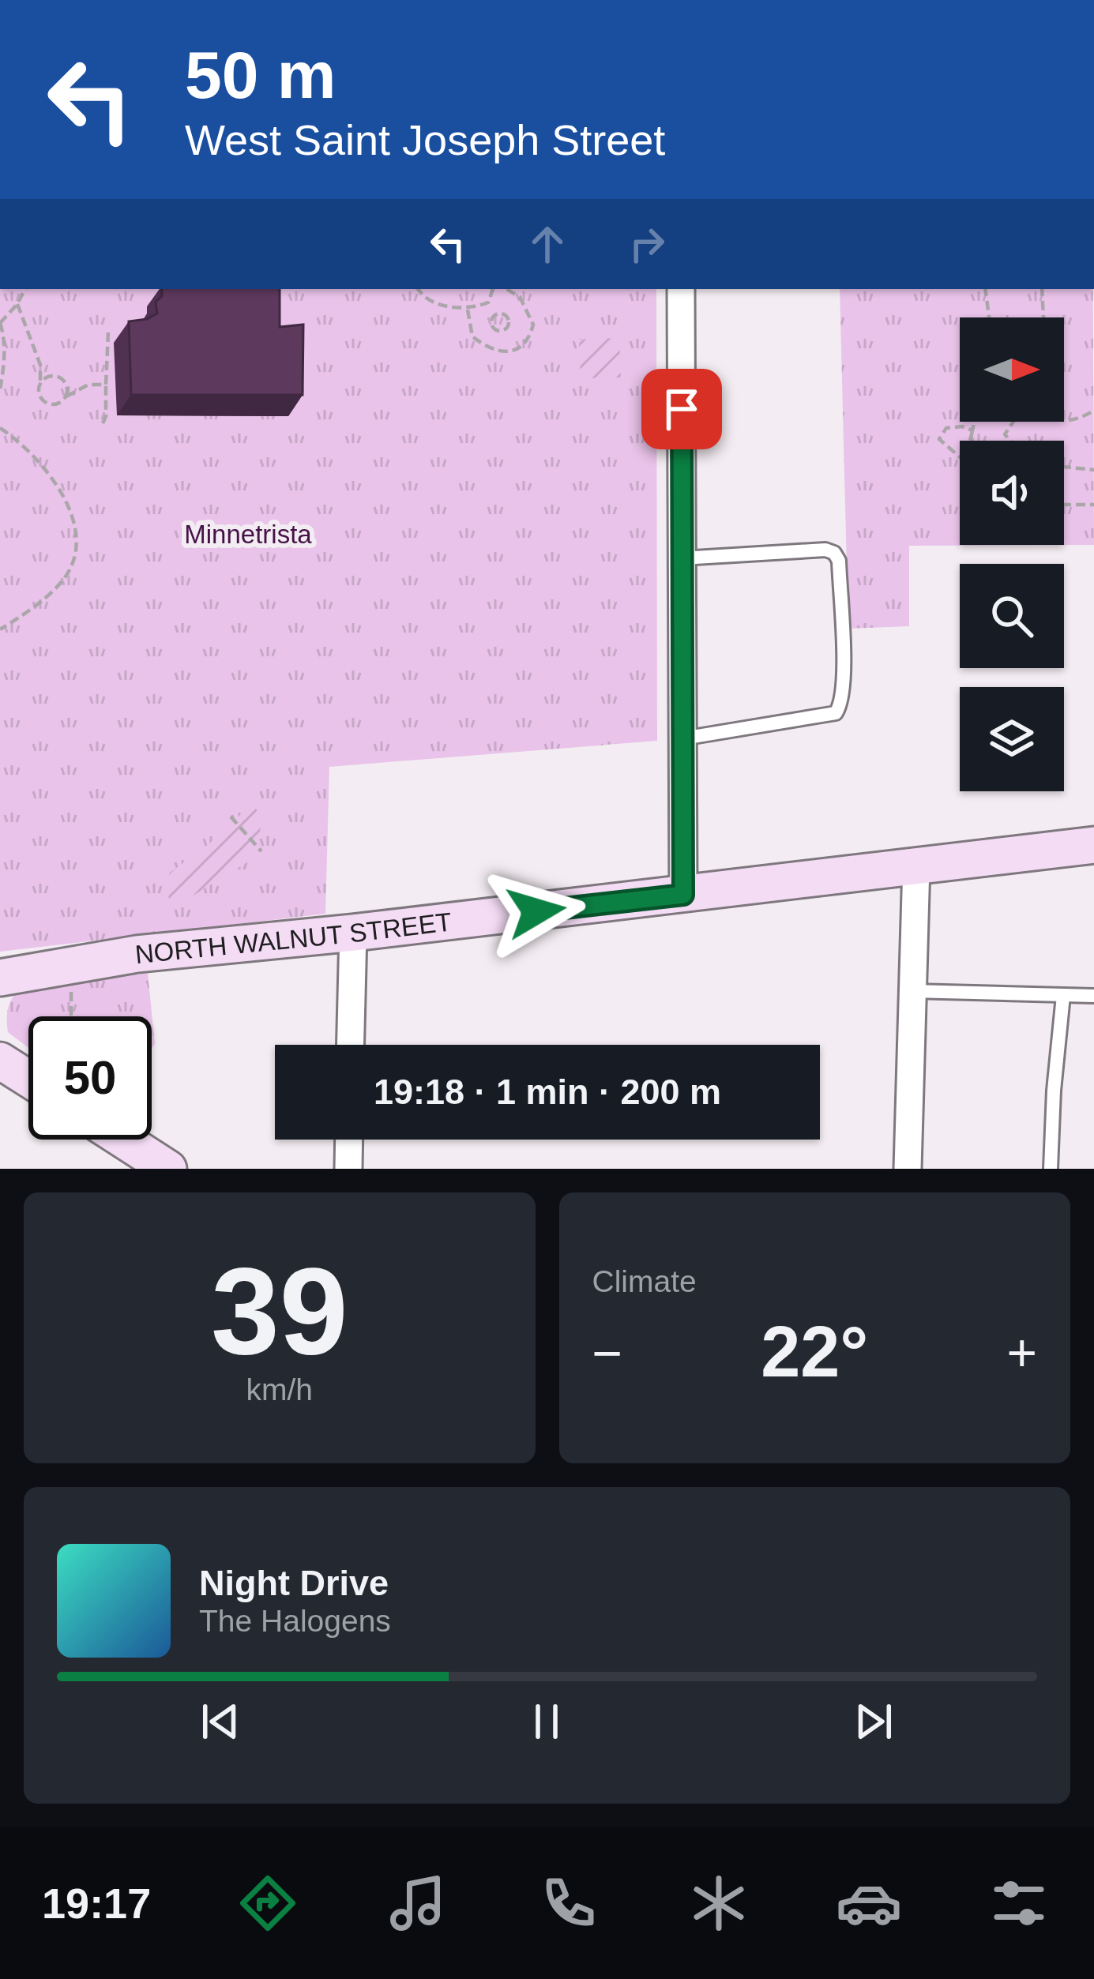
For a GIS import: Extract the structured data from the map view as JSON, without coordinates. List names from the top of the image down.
{
  "streets": {
    "main road": ["NORTH WALNUT STREET"]
  },
  "parks": ["Minnetrista"],
  "north": "right",
  "page": {
    "turn": ["50 m", "West Saint Joseph Street"],
    "limit": "50",
    "trip": "19:18 · 1 min · 200 m",
    "tile": [
      ["39", "km/h"],
      "Climate"
    ],
    "heat": ["−", "22°", "+"],
    "song": ["Night Drive", "The Halogens"],
    "tabs": "19:17"
  }
}
